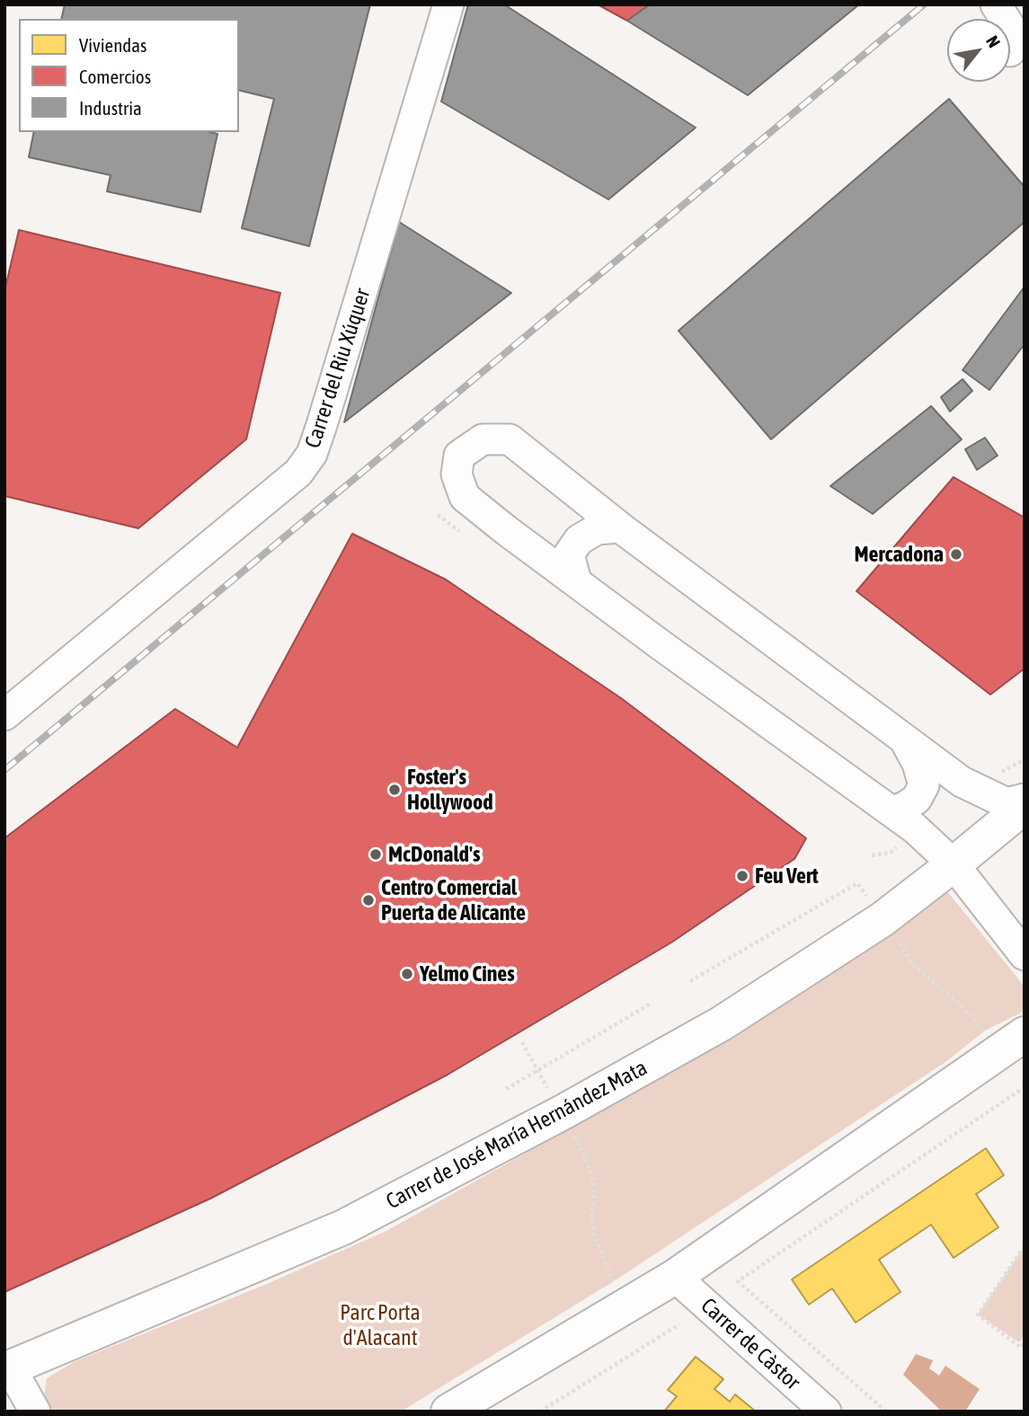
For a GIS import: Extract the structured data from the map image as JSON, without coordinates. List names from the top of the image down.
{
  "streets": {
    "main road": ["Carrer de José María Hernández Mata"],
    "street": ["Carrer del Riu Xúquer", "Carrer de Càstor"]
  },
  "parks": ["Parc Porta d'Alacant"],
  "places": [
    "Mercadona",
    "Foster's Hollywood",
    "McDonald's",
    "Feu Vert",
    "Centro Comercial Puerta de Alicante",
    "Yelmo Cines"
  ],
  "legend": ["Viviendas", "Comercios", "Industria"],
  "north": "top right"
}
